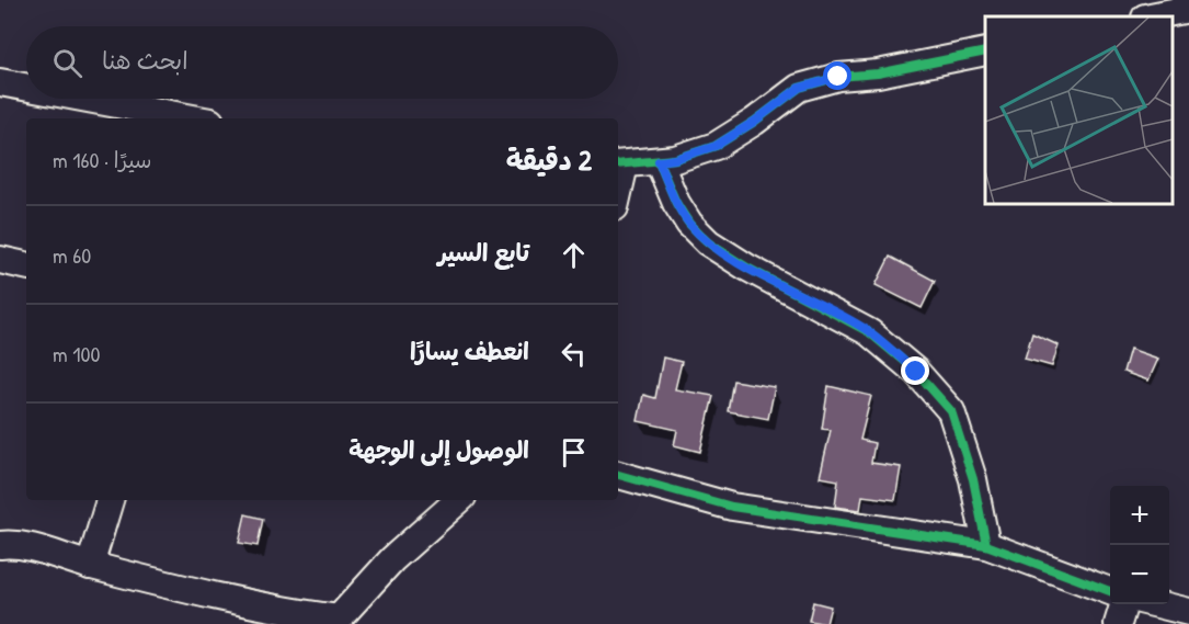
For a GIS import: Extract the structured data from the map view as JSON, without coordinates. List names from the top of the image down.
{
  "page": {
    "search": "ابحث هنا",
    "heading": ["2 دقيقة", "سيرًا · 160 m"],
    "list": [
      ["تابع السير", "60 m"],
      ["انعطف يسارًا", "100 m"],
      "الوصول إلى الوجهة"
    ],
    "map_buttons": ["+", "−"]
  }
}
